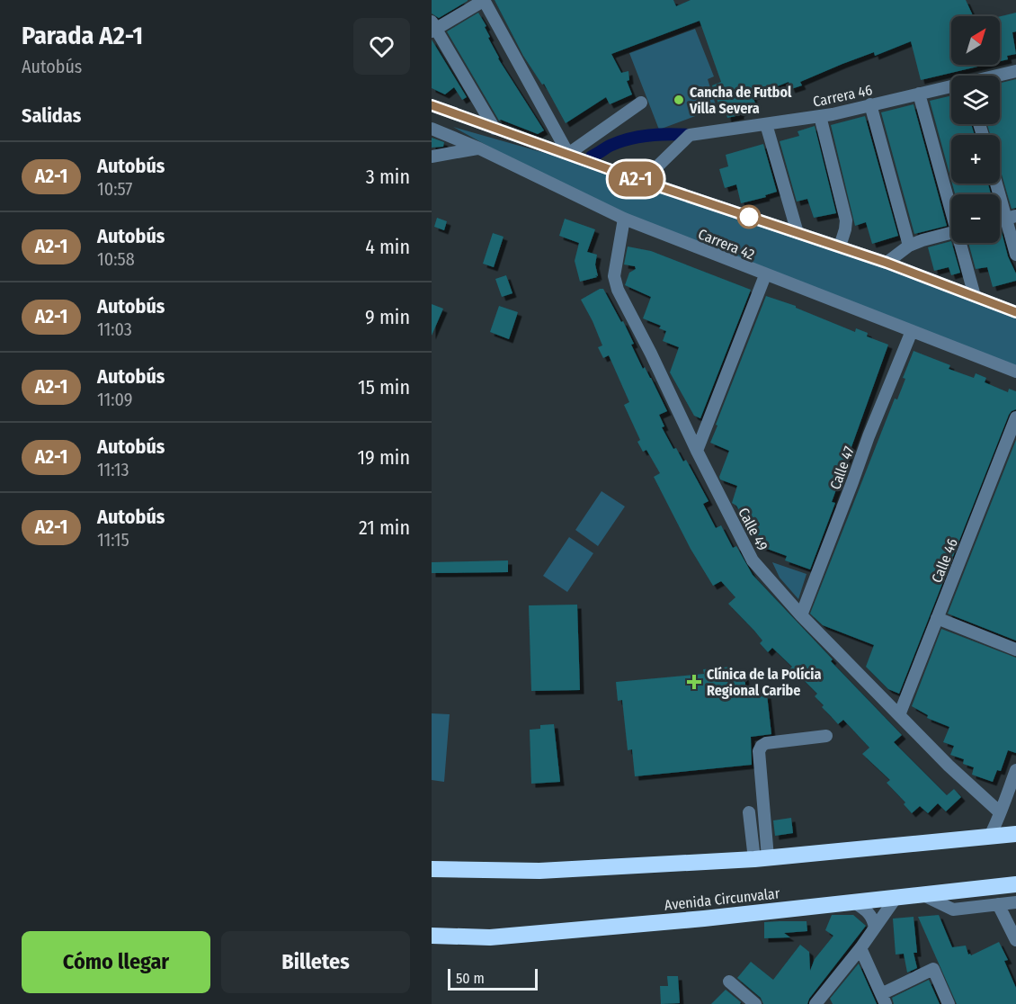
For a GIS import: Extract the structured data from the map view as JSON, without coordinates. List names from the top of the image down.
{
  "streets": {
    "highway": ["Avenida Circunvalar"],
    "street": [
      "Carrera 46",
      "Carrera 42",
      "Calle 47",
      "Calle 49",
      "Calle 46"
    ]
  },
  "crossings": [
    ["Carrera 42", "Calle 47"],
    ["Carrera 42", "Calle 49"],
    ["Calle 47", "Calle 49"],
    ["Calle 49", "Calle 46"]
  ],
  "places": {
    "other": ["Cancha de Futbol Villa Severa"],
    "health": ["Clínica de la Polícia Regional Caribe"]
  },
  "lines": ["bus line A2-1"],
  "scale_bar": "50 m",
  "north": "top right",
  "page": {
    "heading": [
      ["Parada A2-1", "Autobús"],
      "Salidas"
    ],
    "on_map": "A2-1",
    "map_buttons": ["+", "−"],
    "list": [
      {
        "mark": "A2-1",
        "name": "Autobús",
        "note": "10:57",
        "value": "3 min"
      },
      {
        "mark": "A2-1",
        "name": "Autobús",
        "note": "10:58",
        "value": "4 min"
      },
      {
        "mark": "A2-1",
        "name": "Autobús",
        "note": "11:03",
        "value": "9 min"
      },
      {
        "mark": "A2-1",
        "name": "Autobús",
        "note": "11:09",
        "value": "15 min"
      },
      {
        "mark": "A2-1",
        "name": "Autobús",
        "note": "11:13",
        "value": "19 min"
      },
      {
        "mark": "A2-1",
        "name": "Autobús",
        "note": "11:15",
        "value": "21 min"
      }
    ],
    "buttons": ["Cómo llegar", "Billetes"],
    "scale": "50 m"
  }
}
